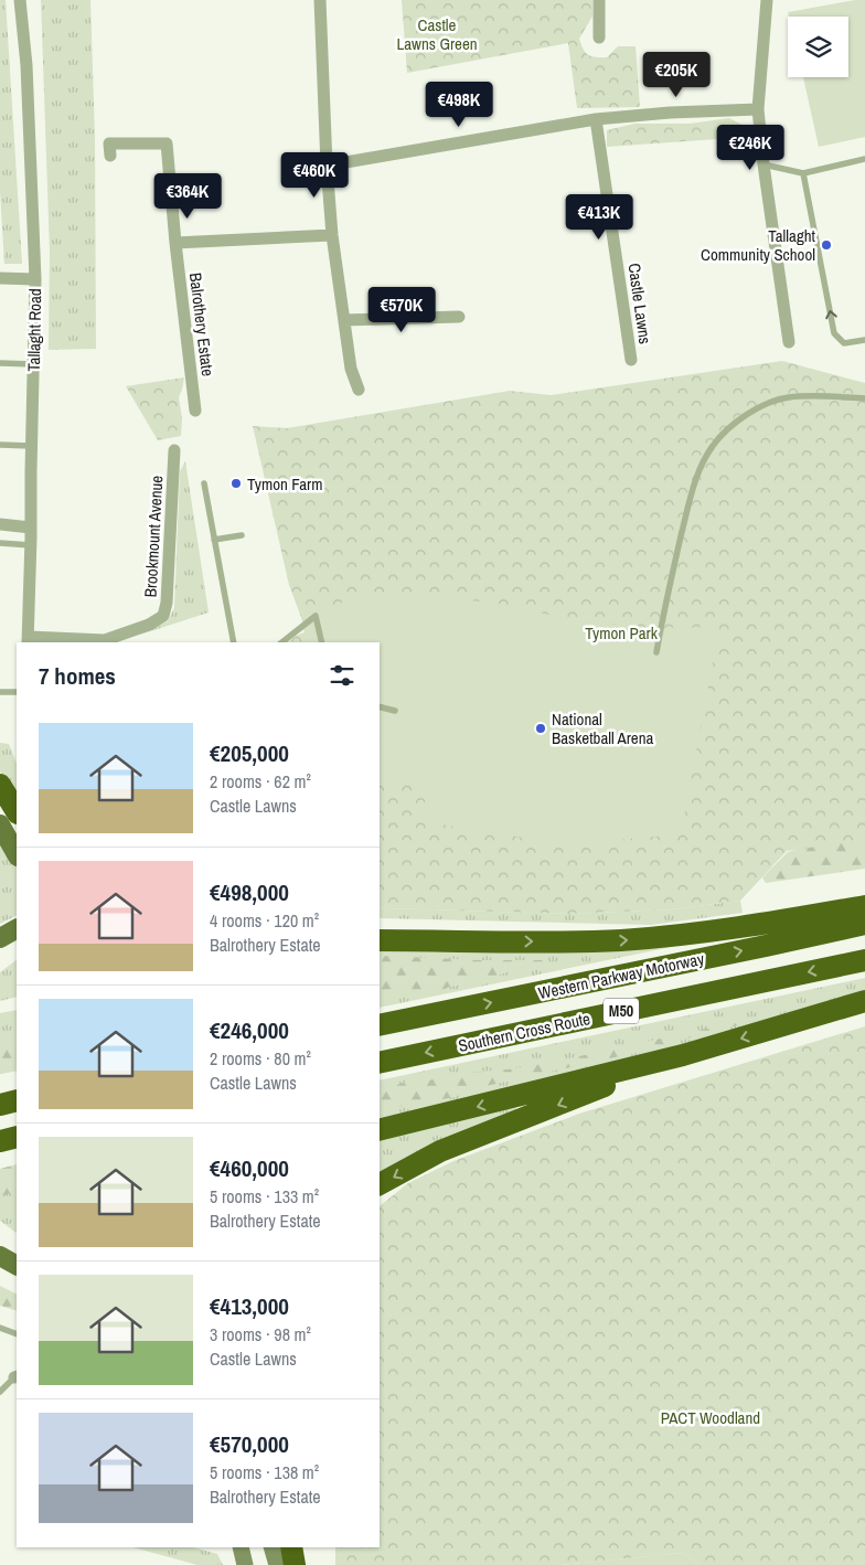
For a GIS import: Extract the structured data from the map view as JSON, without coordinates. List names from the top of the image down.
{
  "streets": {
    "highway": ["Western Parkway Motorway", "M50", "Southern Cross Route"],
    "street": [
      "Castle Lawns",
      "Balrothery Estate",
      "Tallaght Road",
      "Brookmount Avenue"
    ]
  },
  "crossings": [
    ["Tallaght Road", "Brookmount Avenue"]
  ],
  "parks": ["Castle Lawns Green", "Tymon Park", "PACT Woodland"],
  "places": ["Tallaght Community School", "Tymon Farm", "National Basketball Arena"],
  "page": {
    "price": [
      "€205K",
      "€498K",
      "€246K",
      "€460K",
      "€364K",
      "€413K",
      "€570K"
    ],
    "heading": "7 homes",
    "list": [
      {
        "name": "€205,000",
        "note": "2 rooms · 62 m² · Castle Lawns"
      },
      {
        "name": "€498,000",
        "note": "4 rooms · 120 m² · Balrothery Estate"
      },
      {
        "name": "€246,000",
        "note": "2 rooms · 80 m² · Castle Lawns"
      },
      {
        "name": "€460,000",
        "note": "5 rooms · 133 m² · Balrothery Estate"
      },
      {
        "name": "€413,000",
        "note": "3 rooms · 98 m² · Castle Lawns"
      },
      {
        "name": "€570,000",
        "note": "5 rooms · 138 m² · Balrothery Estate"
      }
    ]
  }
}
